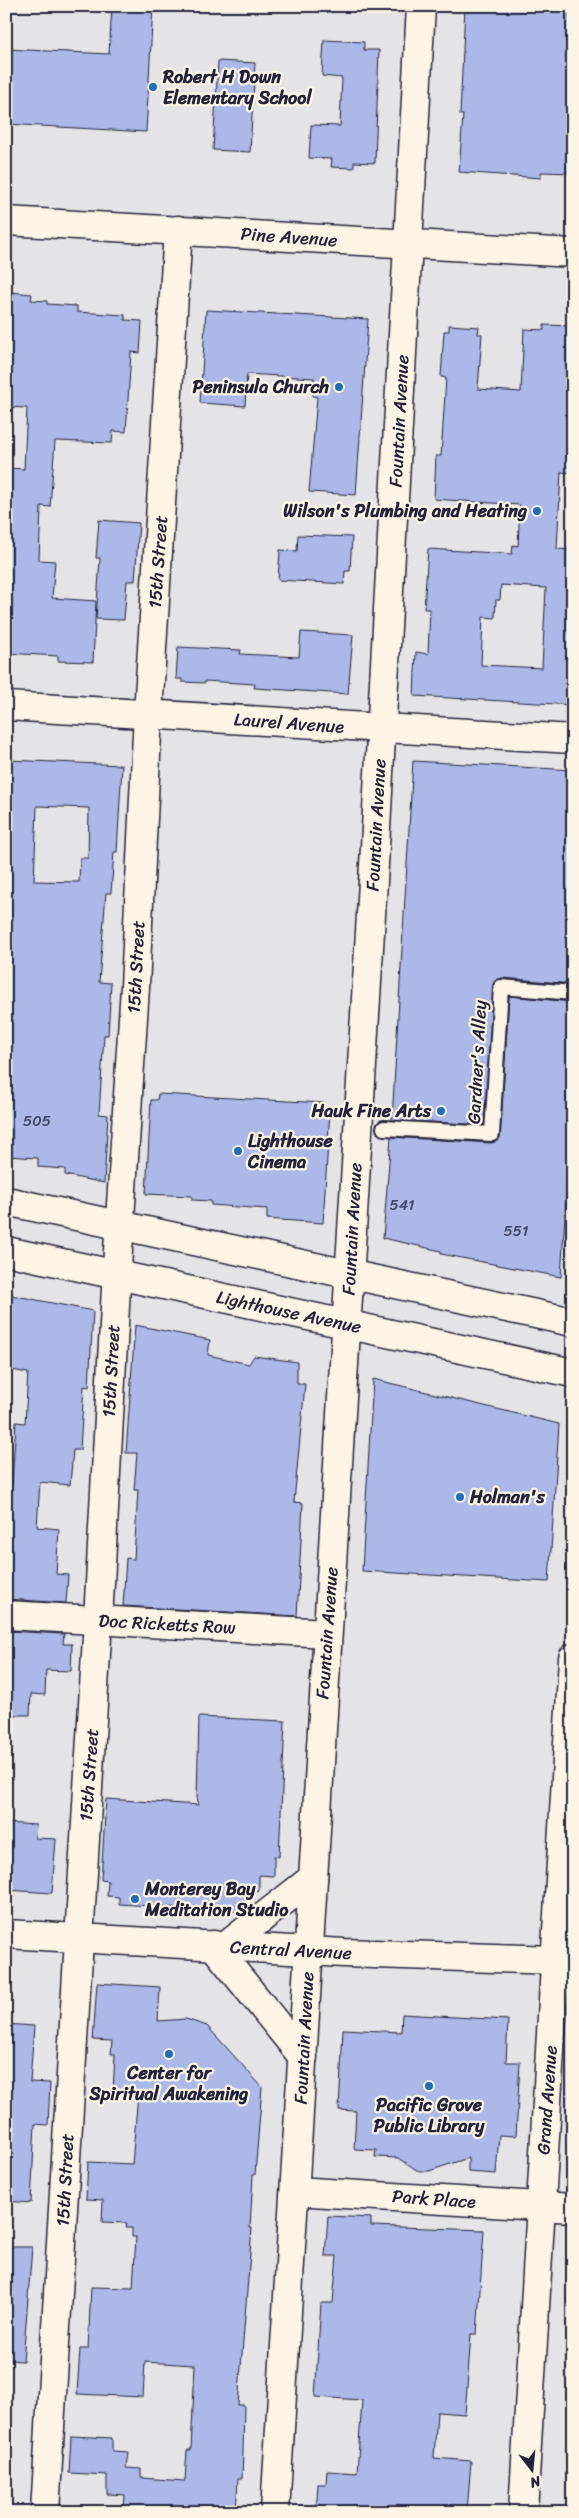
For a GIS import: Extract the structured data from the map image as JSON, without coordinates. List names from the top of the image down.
{
  "streets": {
    "street": [
      "Pine Avenue",
      "Fountain Avenue",
      "15th Street",
      "Laurel Avenue",
      "Lighthouse Avenue",
      "Doc Ricketts Row",
      "Central Avenue",
      "Grand Avenue",
      "Park Place"
    ],
    "lane": ["Gardner's Alley"]
  },
  "crossings": [
    ["Pine Avenue", "Fountain Avenue"],
    ["Pine Avenue", "15th Street"],
    ["Fountain Avenue", "Laurel Avenue"],
    ["Fountain Avenue", "Lighthouse Avenue"],
    ["Fountain Avenue", "Doc Ricketts Row"],
    ["Fountain Avenue", "Central Avenue"],
    ["Fountain Avenue", "Park Place"],
    ["15th Street", "Laurel Avenue"],
    ["15th Street", "Lighthouse Avenue"],
    ["15th Street", "Doc Ricketts Row"],
    ["15th Street", "Central Avenue"],
    ["Central Avenue", "Grand Avenue"],
    ["Grand Avenue", "Park Place"]
  ],
  "places": [
    "Robert H Down Elementary School",
    "Peninsula Church",
    "Wilson's Plumbing and Heating",
    "Hauk Fine Arts",
    "Lighthouse Cinema",
    "Holman's",
    "Monterey Bay Meditation Studio",
    "Center for Spiritual Awakening",
    "Pacific Grove Public Library"
  ],
  "house_numbers": ["505", "541", "551"],
  "north": "bottom"
}
